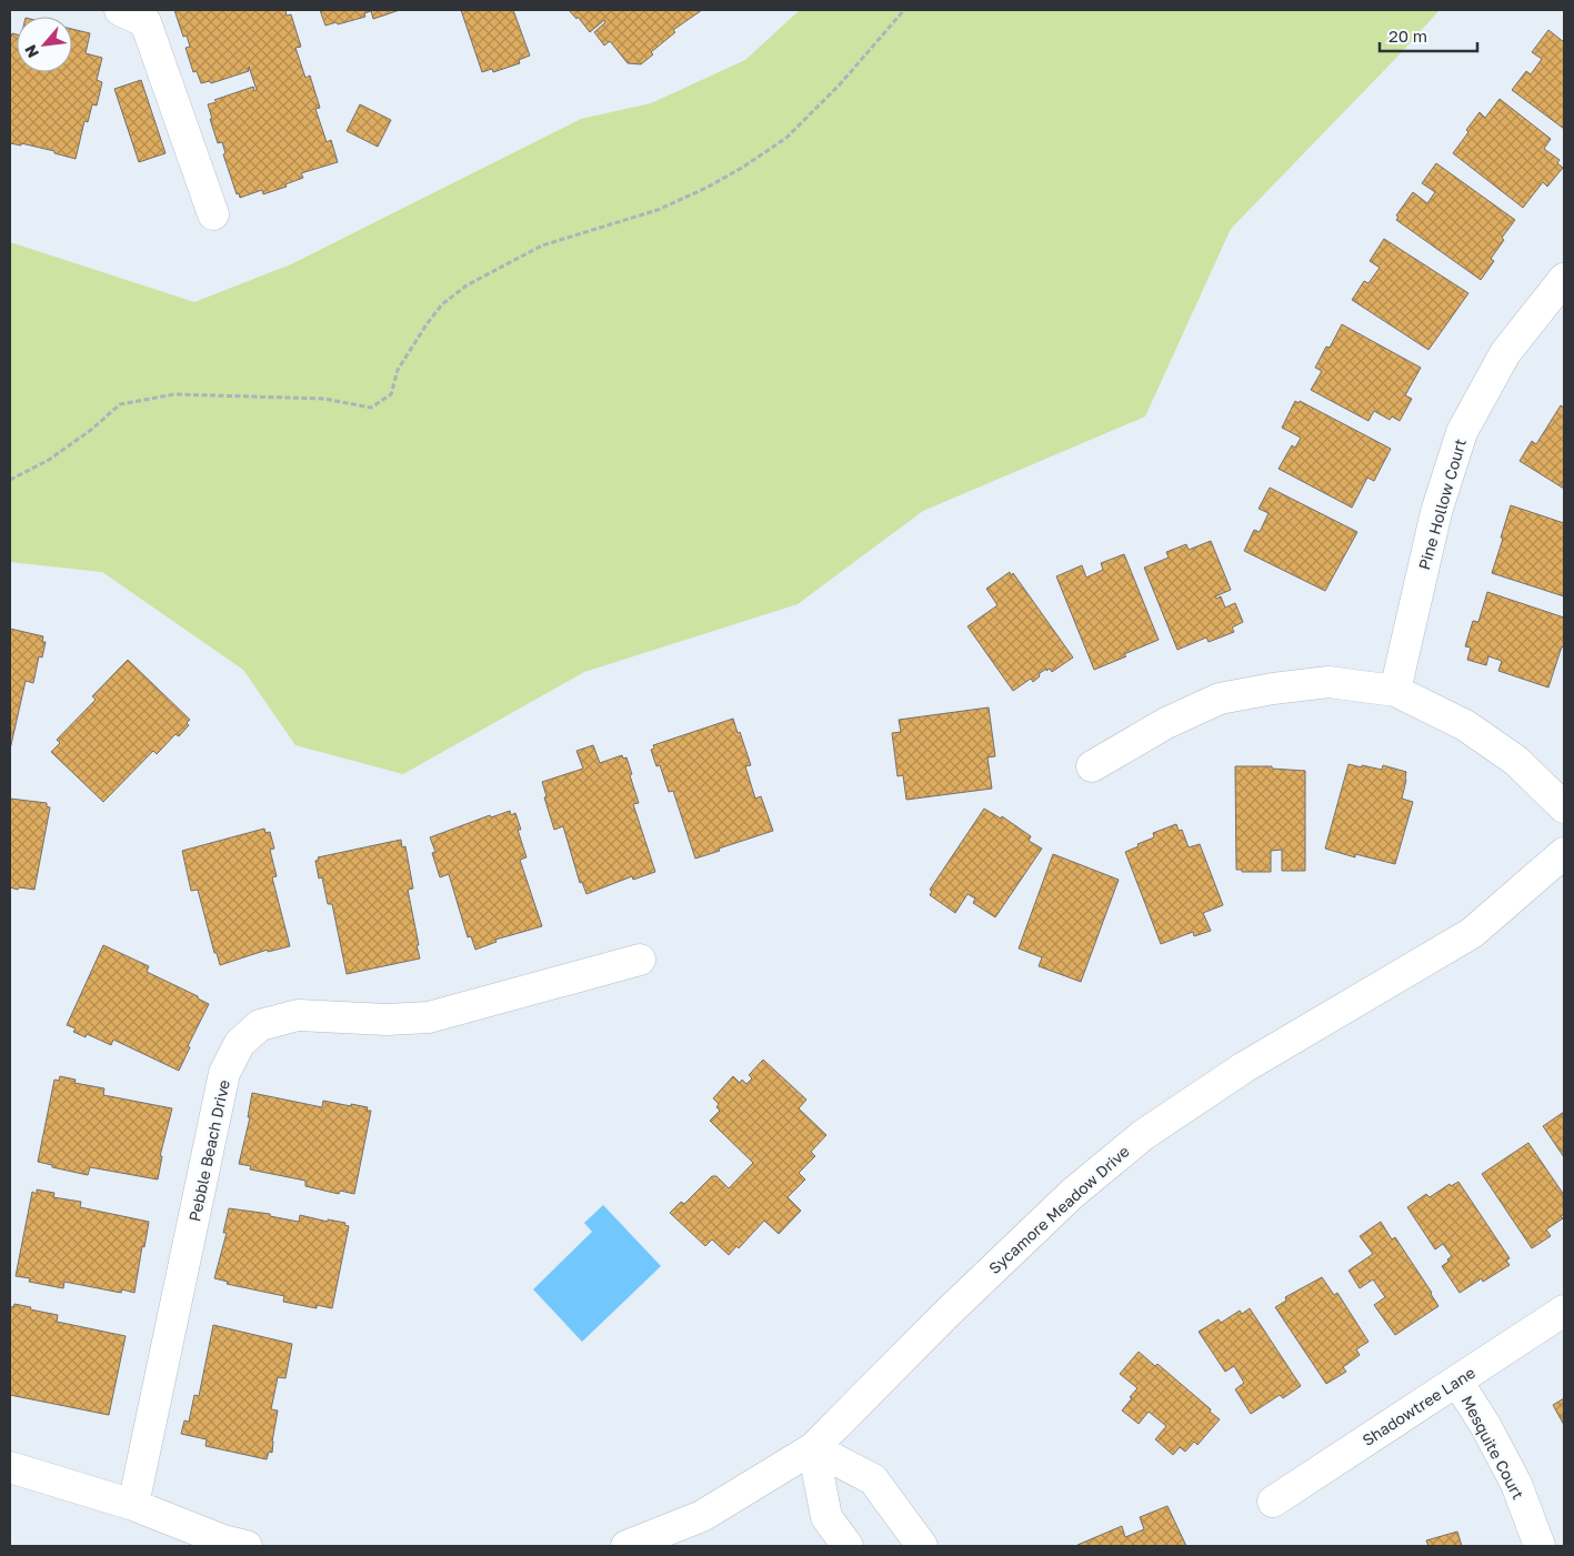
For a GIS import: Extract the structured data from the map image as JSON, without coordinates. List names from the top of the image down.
{
  "streets": {
    "street": [
      "Pine Hollow Court",
      "Pebble Beach Drive",
      "Sycamore Meadow Drive",
      "Shadowtree Lane",
      "Mesquite Court"
    ]
  },
  "crossings": [
    ["Shadowtree Lane", "Mesquite Court"]
  ],
  "scale_bar": "20 m",
  "north": "bottom left"
}
